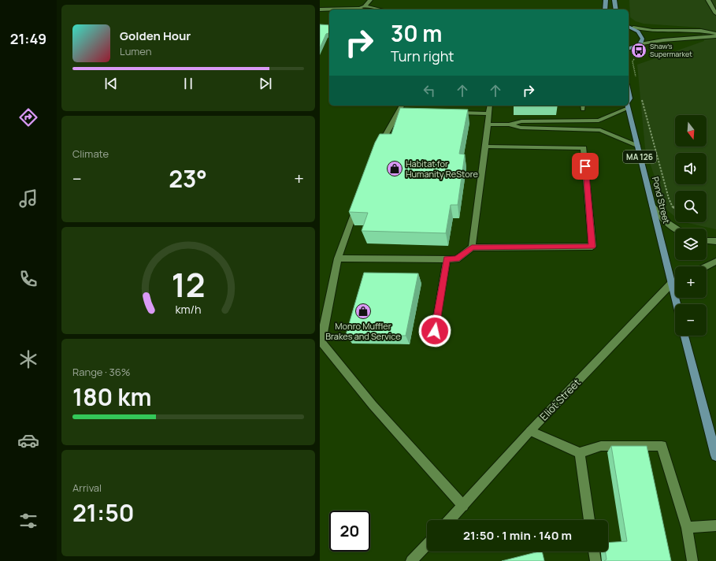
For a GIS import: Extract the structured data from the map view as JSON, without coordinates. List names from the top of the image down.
{
  "streets": {
    "main road": ["MA 126", "Pond Street"],
    "street": ["Eliot Street"]
  },
  "crossings": [
    ["Pond Street", "Eliot Street"]
  ],
  "places": {
    "bus stop": ["Shaw's Supermarket"],
    "shop": ["Habitat for Humanity ReStore", "Monro Muffler Brakes and Service"]
  },
  "north": "bottom",
  "page": {
    "tabs": "21:49",
    "turn": ["30 m", "Turn right"],
    "song": ["Golden Hour", "Lumen"],
    "map_buttons": ["+", "−"],
    "tile": [
      "Climate",
      ["Range · 36%", "180 km"],
      ["Arrival", "21:50"]
    ],
    "heat": ["−", "23°", "+"],
    "limit": "20",
    "trip": "21:50 · 1 min · 140 m",
    "gauge": ["12", "km/h"]
  }
}
